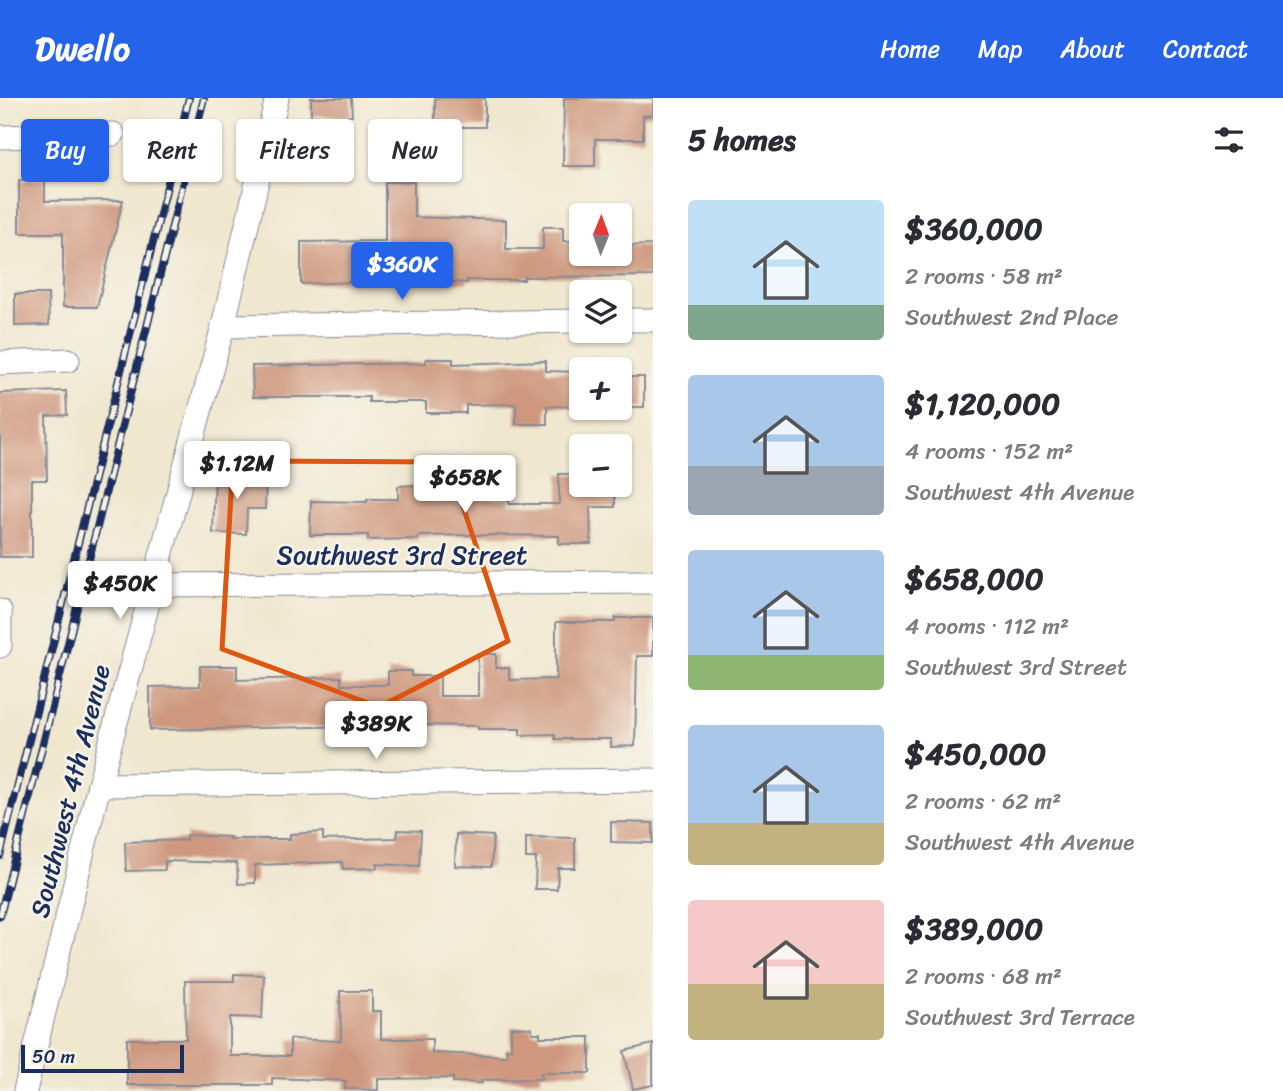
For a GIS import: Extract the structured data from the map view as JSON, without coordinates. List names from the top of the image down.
{
  "streets": {
    "street": ["Southwest 3rd Street", "Southwest 4th Avenue"]
  },
  "crossings": [
    ["Southwest 3rd Street", "Southwest 4th Avenue"]
  ],
  "scale_bar": "50 m",
  "north": "top",
  "page": {
    "header": "Dwello",
    "nav": [
      "Home",
      "Map",
      "About",
      "Contact"
    ],
    "heading": "5 homes",
    "chip": [
      "Buy",
      "Rent",
      "Filters",
      "New"
    ],
    "list": [
      {
        "name": "$360,000",
        "note": "2 rooms · 58 m² · Southwest 2nd Place"
      },
      {
        "name": "$1,120,000",
        "note": "4 rooms · 152 m² · Southwest 4th Avenue"
      },
      {
        "name": "$658,000",
        "note": "4 rooms · 112 m² · Southwest 3rd Street"
      },
      {
        "name": "$450,000",
        "note": "2 rooms · 62 m² · Southwest 4th Avenue"
      },
      {
        "name": "$389,000",
        "note": "2 rooms · 68 m² · Southwest 3rd Terrace"
      }
    ],
    "map_buttons": ["+", "−"],
    "price": [
      "$360K",
      "$1.12M",
      "$658K",
      "$450K",
      "$389K"
    ],
    "scale": "50 m"
  }
}
